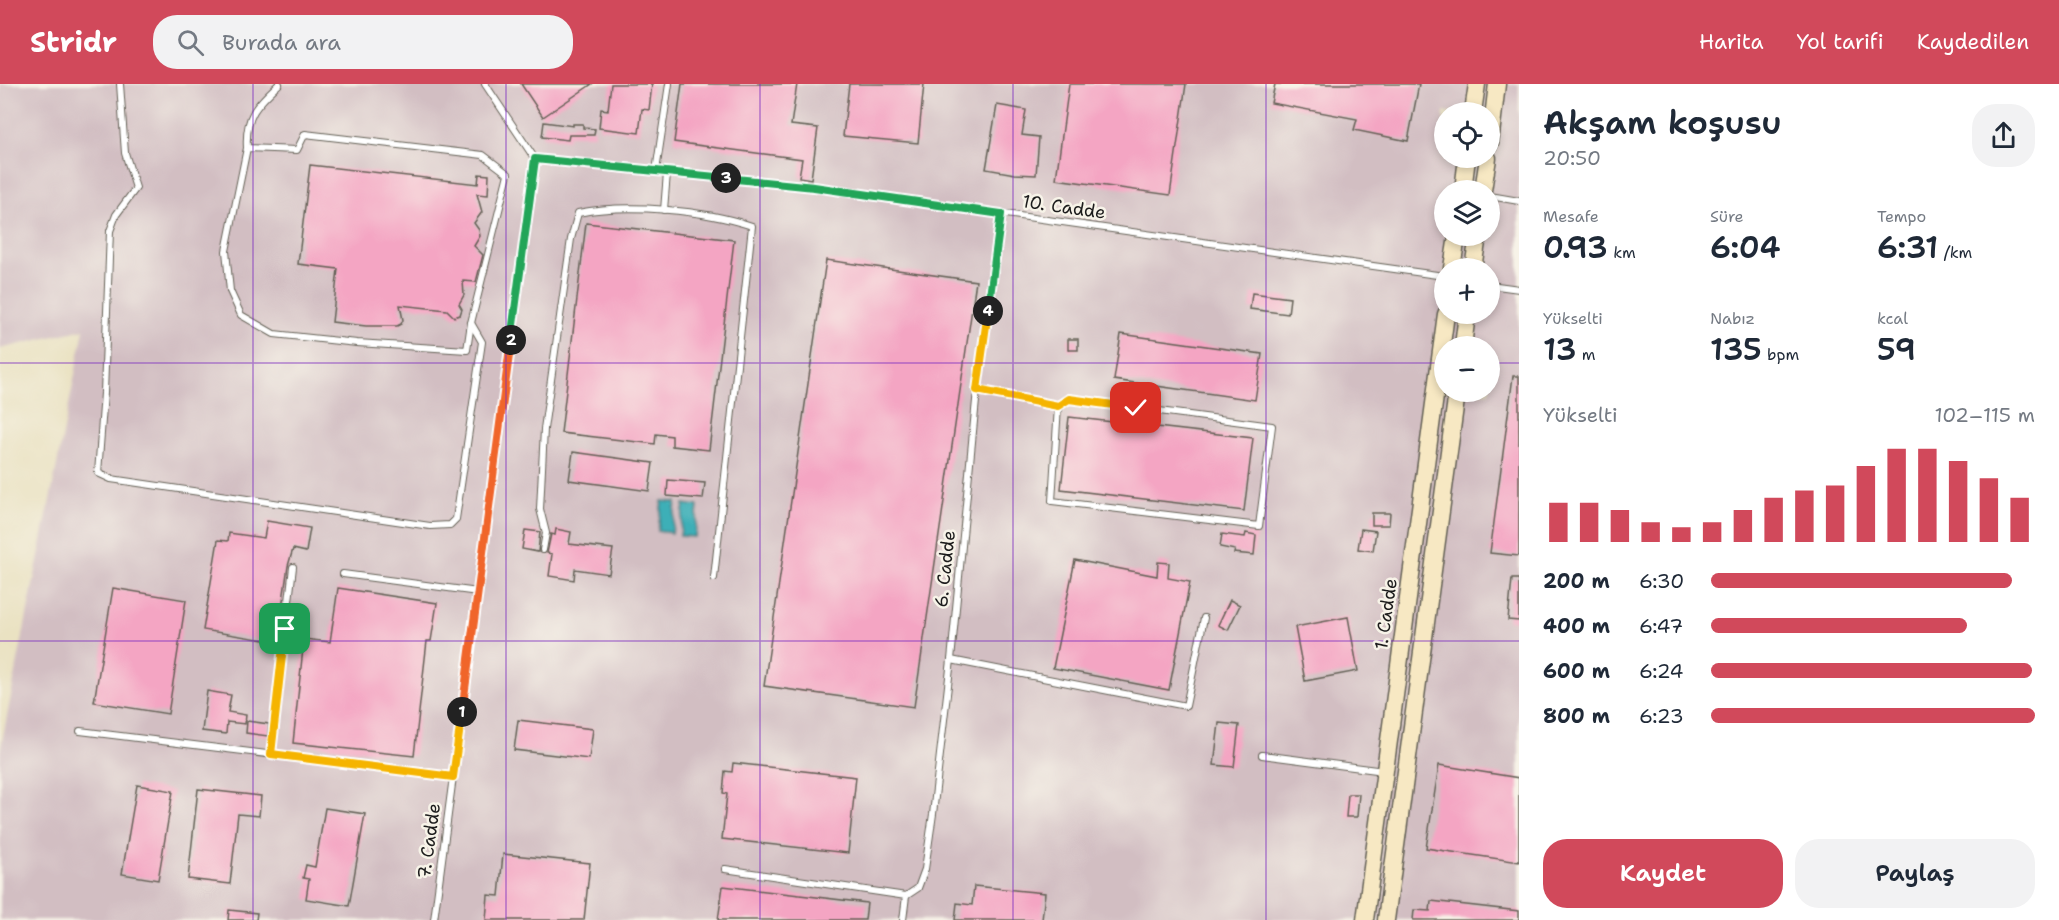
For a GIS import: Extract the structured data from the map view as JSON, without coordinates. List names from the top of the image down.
{
  "streets": {
    "street": ["1. Cadde"],
    "lane": ["10. Cadde", "6. Cadde", "7. Cadde"]
  },
  "crossings": [
    ["10. Cadde", "6. Cadde"],
    ["10. Cadde", "7. Cadde"]
  ],
  "page": {
    "header": "Stridr",
    "search": "Burada ara",
    "nav": ["Harita", "Yol tarifi", "Kaydedilen"],
    "heading": ["Akşam koşusu", "20:50"],
    "map_buttons": ["+", "−"],
    "pins": [
      "3",
      "4",
      "2",
      "1"
    ],
    "stats": [
      ["Mesafe", "0.93 km"],
      ["Süre", "6:04"],
      ["Tempo", "6:31 /km"],
      ["Yükselti", "13 m"],
      ["Nabız", "135 bpm"],
      ["kcal", "59"]
    ],
    "chart": ["Yükselti", "102–115 m"],
    "list": [
      {
        "name": "200 m",
        "note": "6:30"
      },
      {
        "name": "400 m",
        "note": "6:47"
      },
      {
        "name": "600 m",
        "note": "6:24"
      },
      {
        "name": "800 m",
        "note": "6:23"
      }
    ],
    "buttons": ["Kaydet", "Paylaş"]
  }
}
